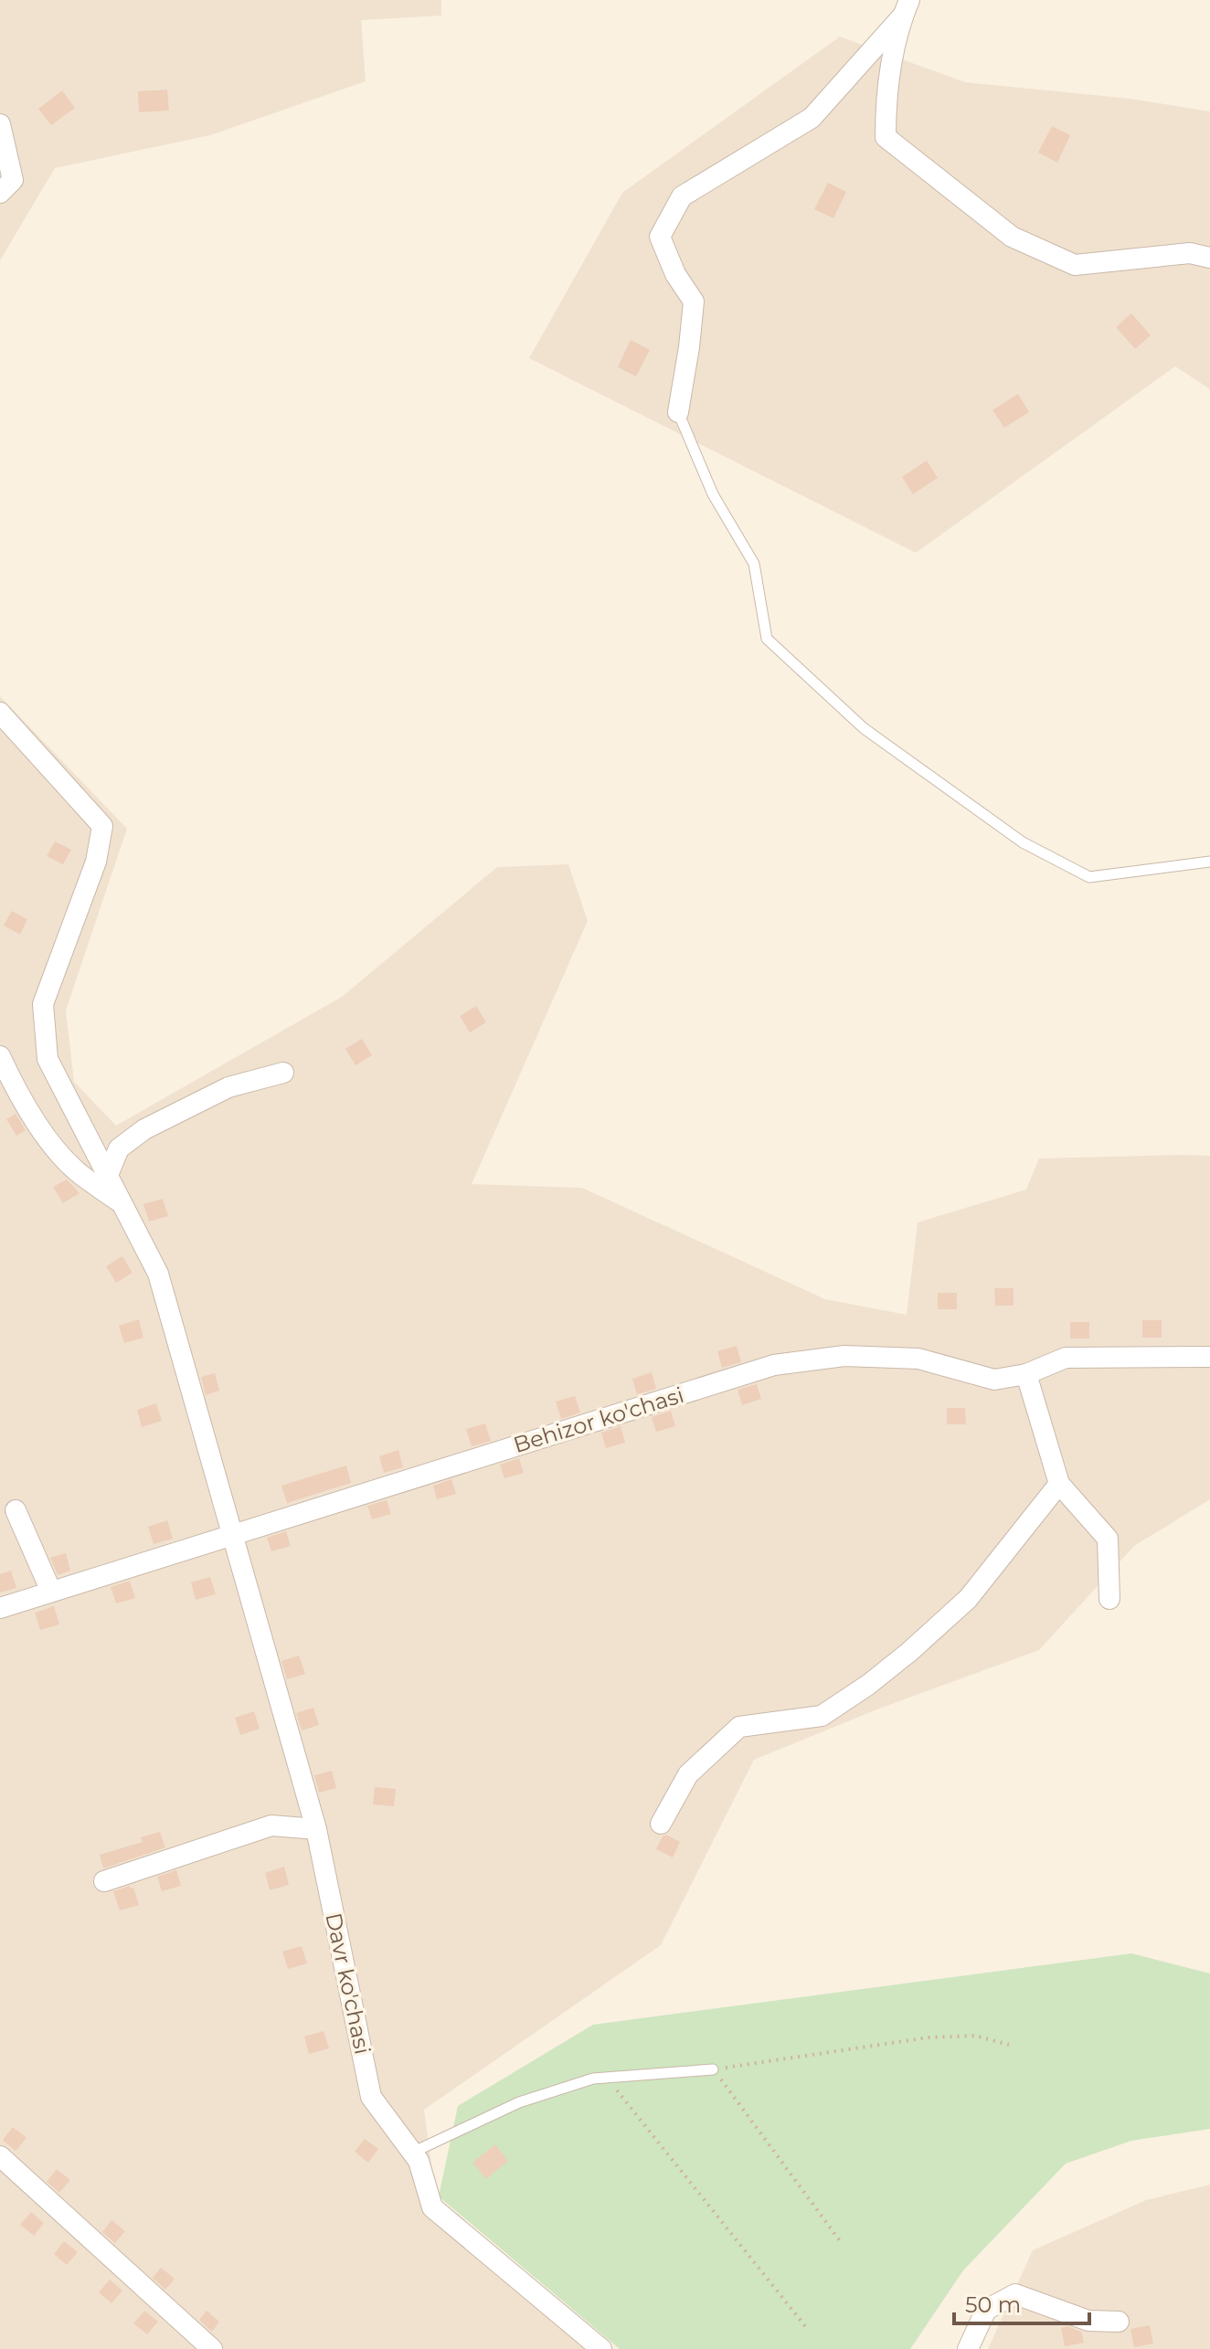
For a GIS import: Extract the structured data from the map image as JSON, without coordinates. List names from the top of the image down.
{
  "streets": {
    "street": ["Behizor ko'chasi", "Davr ko'chasi"]
  },
  "crossings": [
    ["Behizor ko'chasi", "Davr ko'chasi"]
  ],
  "scale_bar": "50 m"
}
